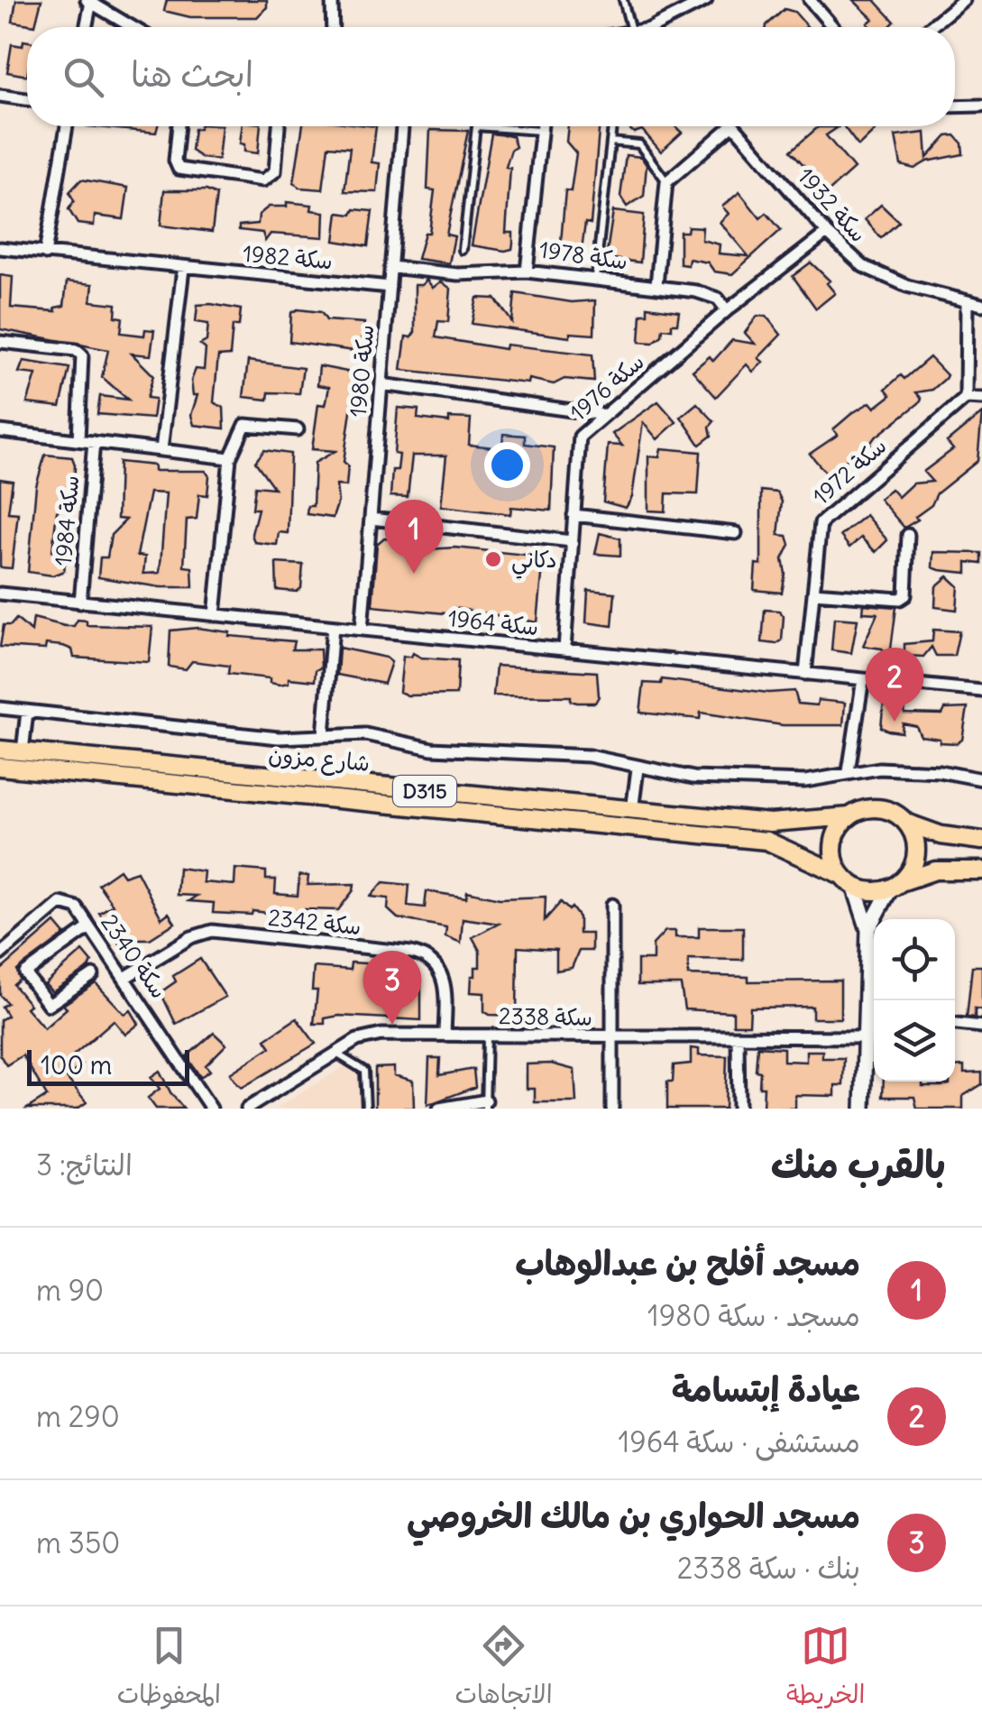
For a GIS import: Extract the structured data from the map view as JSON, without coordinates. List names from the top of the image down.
{
  "streets": {
    "main road": ["شارع مزون", "D315"],
    "street": [
      "سكة 1932",
      "سكة 1978",
      "سكة 1982",
      "سكة 1980",
      "سكة 1976",
      "سكة 1972",
      "سكة 1984",
      "سكة 1964",
      "سكة 2342",
      "سكة 2340",
      "سكة 2338"
    ]
  },
  "crossings": [
    ["سكة 1932", "سكة 1976"],
    ["سكة 1978", "سكة 1976"],
    ["سكة 1982", "سكة 1980"],
    ["سكة 1980", "سكة 1964"],
    ["سكة 1976", "سكة 1964"],
    ["سكة 1972", "سكة 1964"],
    ["سكة 1984", "سكة 1964"],
    ["شارع مزون", "D315"],
    ["سكة 2342", "سكة 2340"],
    ["سكة 2342", "سكة 2338"]
  ],
  "places": ["دكاني"],
  "scale_bar": "100 m",
  "page": {
    "search": "ابحث هنا",
    "pins": ["1", "2", "3"],
    "scale": "100 m",
    "heading": ["بالقرب منك", "النتائج: 3"],
    "list": [
      {
        "mark": "1",
        "name": "مسجد أفلح بن عبدالوهاب",
        "note": "مسجد · سكة 1980",
        "value": "90 m"
      },
      {
        "mark": "2",
        "name": "عيادة إبتسامة",
        "note": "مستشفى · سكة 1964",
        "value": "290 m"
      },
      {
        "mark": "3",
        "name": "مسجد الحواري بن مالك الخروصي",
        "note": "بنك · سكة 2338",
        "value": "350 m"
      }
    ],
    "nav": ["الخريطة", "الاتجاهات", "المحفوظات"]
  }
}
